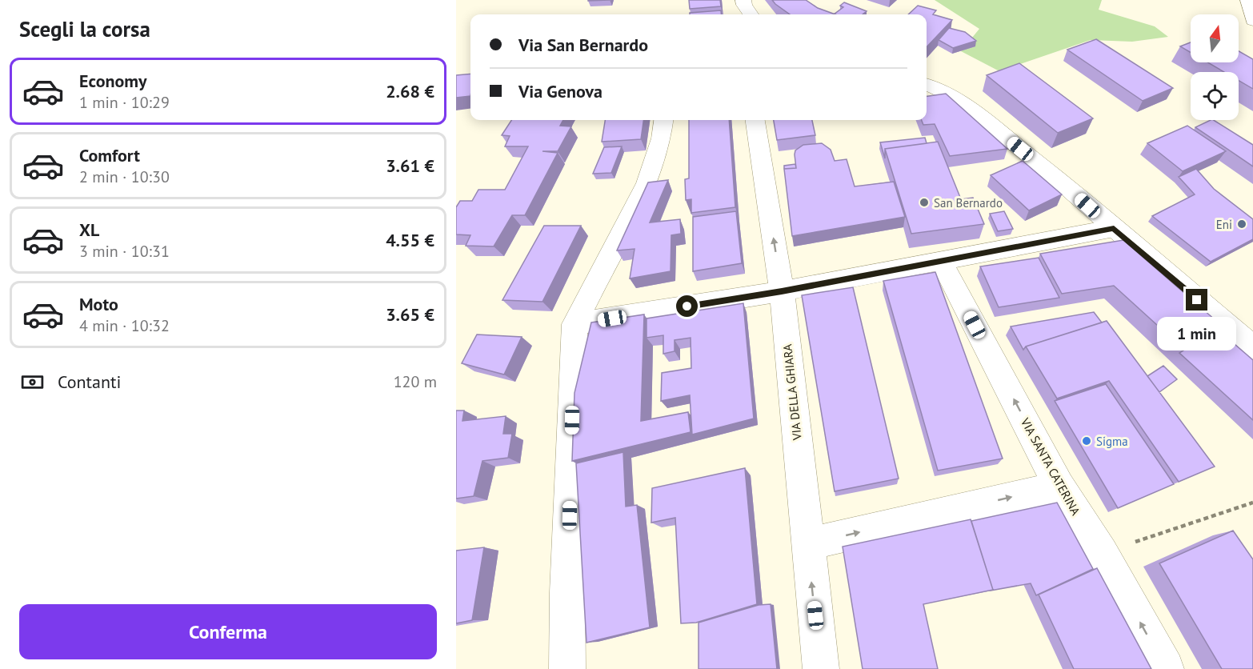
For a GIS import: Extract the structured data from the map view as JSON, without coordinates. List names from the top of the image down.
{
  "streets": {
    "street": ["VIA DELLA GHIARA", "VIA SANTA CATERINA"]
  },
  "one_way": ["VIA DELLA GHIARA"],
  "places": ["San Bernardo", "Eni", "Sigma"],
  "north": "top",
  "page": {
    "heading": "Scegli la corsa",
    "banner": ["Via San Bernardo", "Via Genova"],
    "list": [
      {
        "name": "Economy",
        "note": "1 min · 10:29",
        "value": "2.68 €"
      },
      {
        "name": "Comfort",
        "note": "2 min · 10:30",
        "value": "3.61 €"
      },
      {
        "name": "XL",
        "note": "3 min · 10:31",
        "value": "4.55 €"
      },
      {
        "name": "Moto",
        "note": "4 min · 10:32",
        "value": "3.65 €"
      }
    ],
    "bubble": "1 min",
    "pay": ["Contanti", "120 m"],
    "buttons": "Conferma"
  }
}
